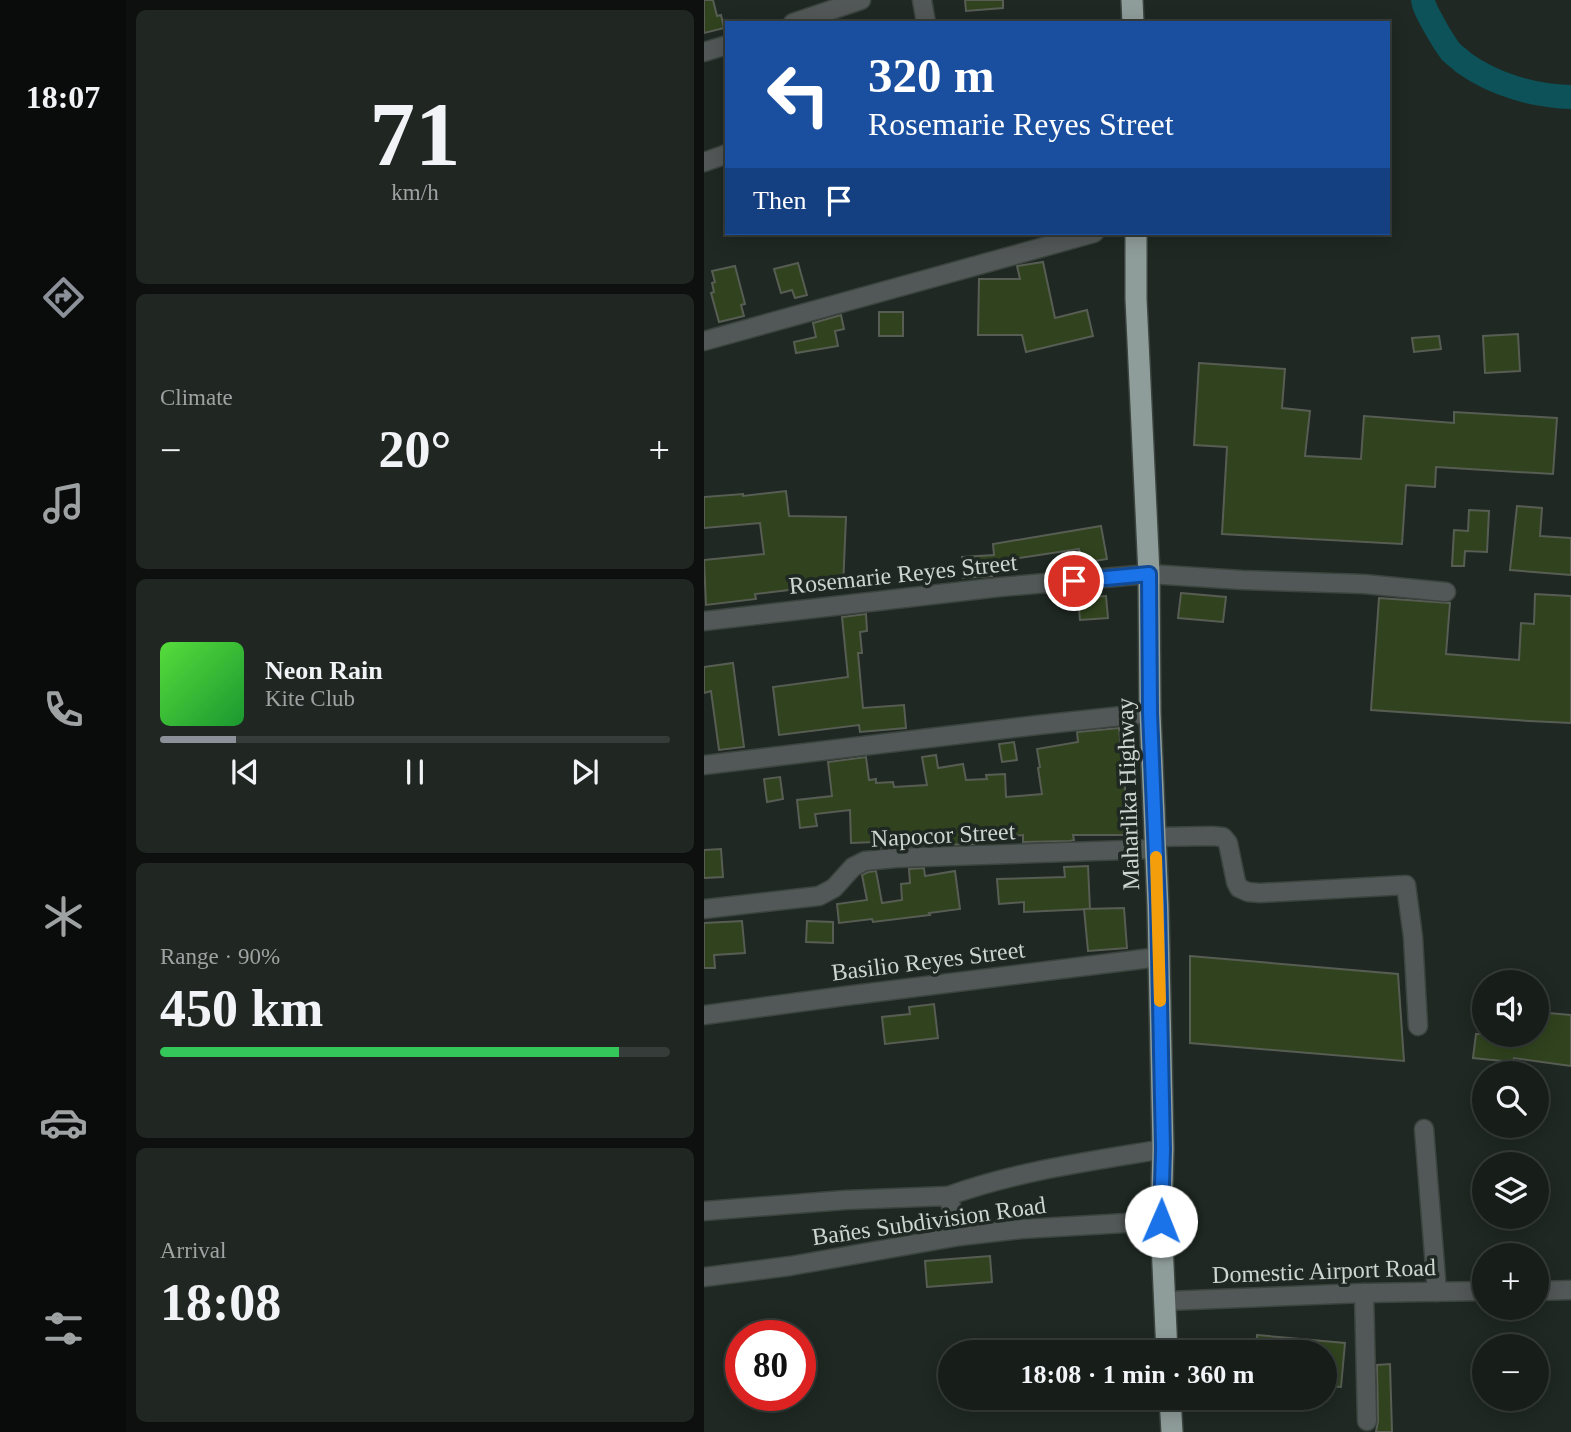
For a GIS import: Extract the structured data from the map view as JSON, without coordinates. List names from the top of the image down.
{
  "streets": {
    "highway": ["Maharlika Highway"],
    "street": [
      "Rosemarie Reyes Street",
      "Napocor Street",
      "Basilio Reyes Street",
      "Bañes Subdivision Road",
      "Domestic Airport Road"
    ]
  },
  "crossings": [
    ["Rosemarie Reyes Street", "Maharlika Highway"],
    ["Maharlika Highway", "Napocor Street"],
    ["Maharlika Highway", "Basilio Reyes Street"],
    ["Maharlika Highway", "Bañes Subdivision Road"],
    ["Maharlika Highway", "Domestic Airport Road"]
  ],
  "page": {
    "tabs": "18:07",
    "tile": [
      ["71", "km/h"],
      "Climate",
      ["Range · 90%", "450 km"],
      ["Arrival", "18:08"]
    ],
    "turn": ["320 m", "Rosemarie Reyes Street"],
    "then": "Then",
    "heat": ["−", "20°", "+"],
    "song": ["Neon Rain", "Kite Club"],
    "map_buttons": ["+", "−"],
    "limit": "80",
    "trip": "18:08 · 1 min · 360 m"
  }
}
